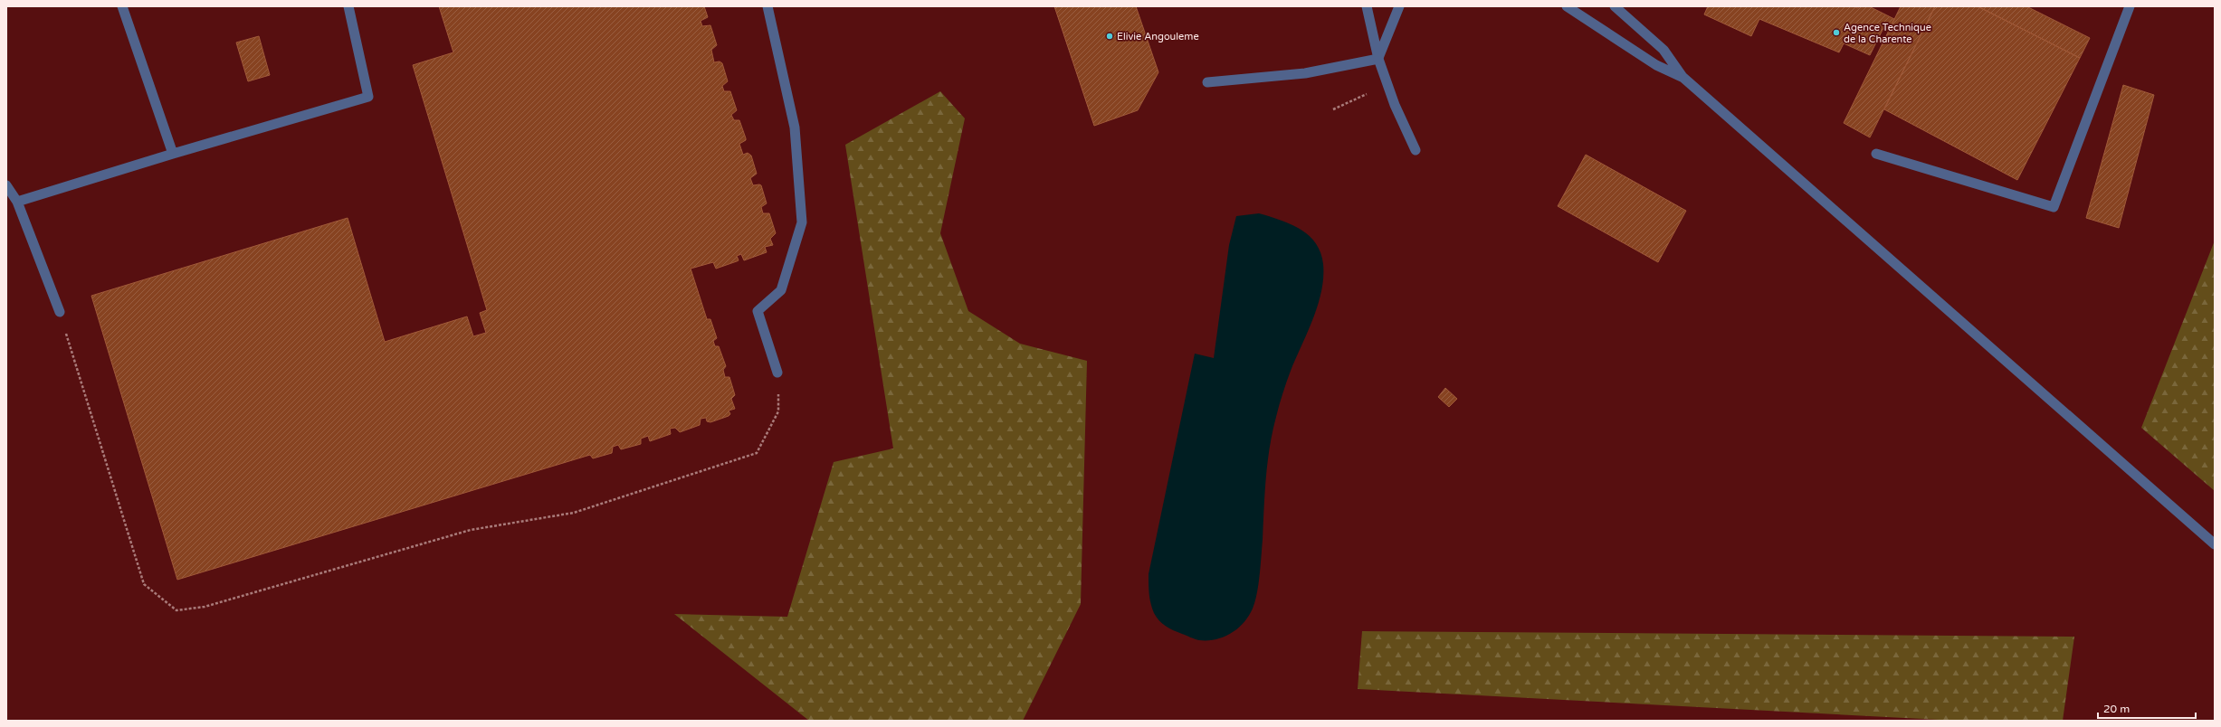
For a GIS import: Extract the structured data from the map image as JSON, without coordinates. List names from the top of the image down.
{
  "places": ["Agence Technique de la Charente", "Elivie Angouleme"],
  "scale_bar": "20 m"
}
